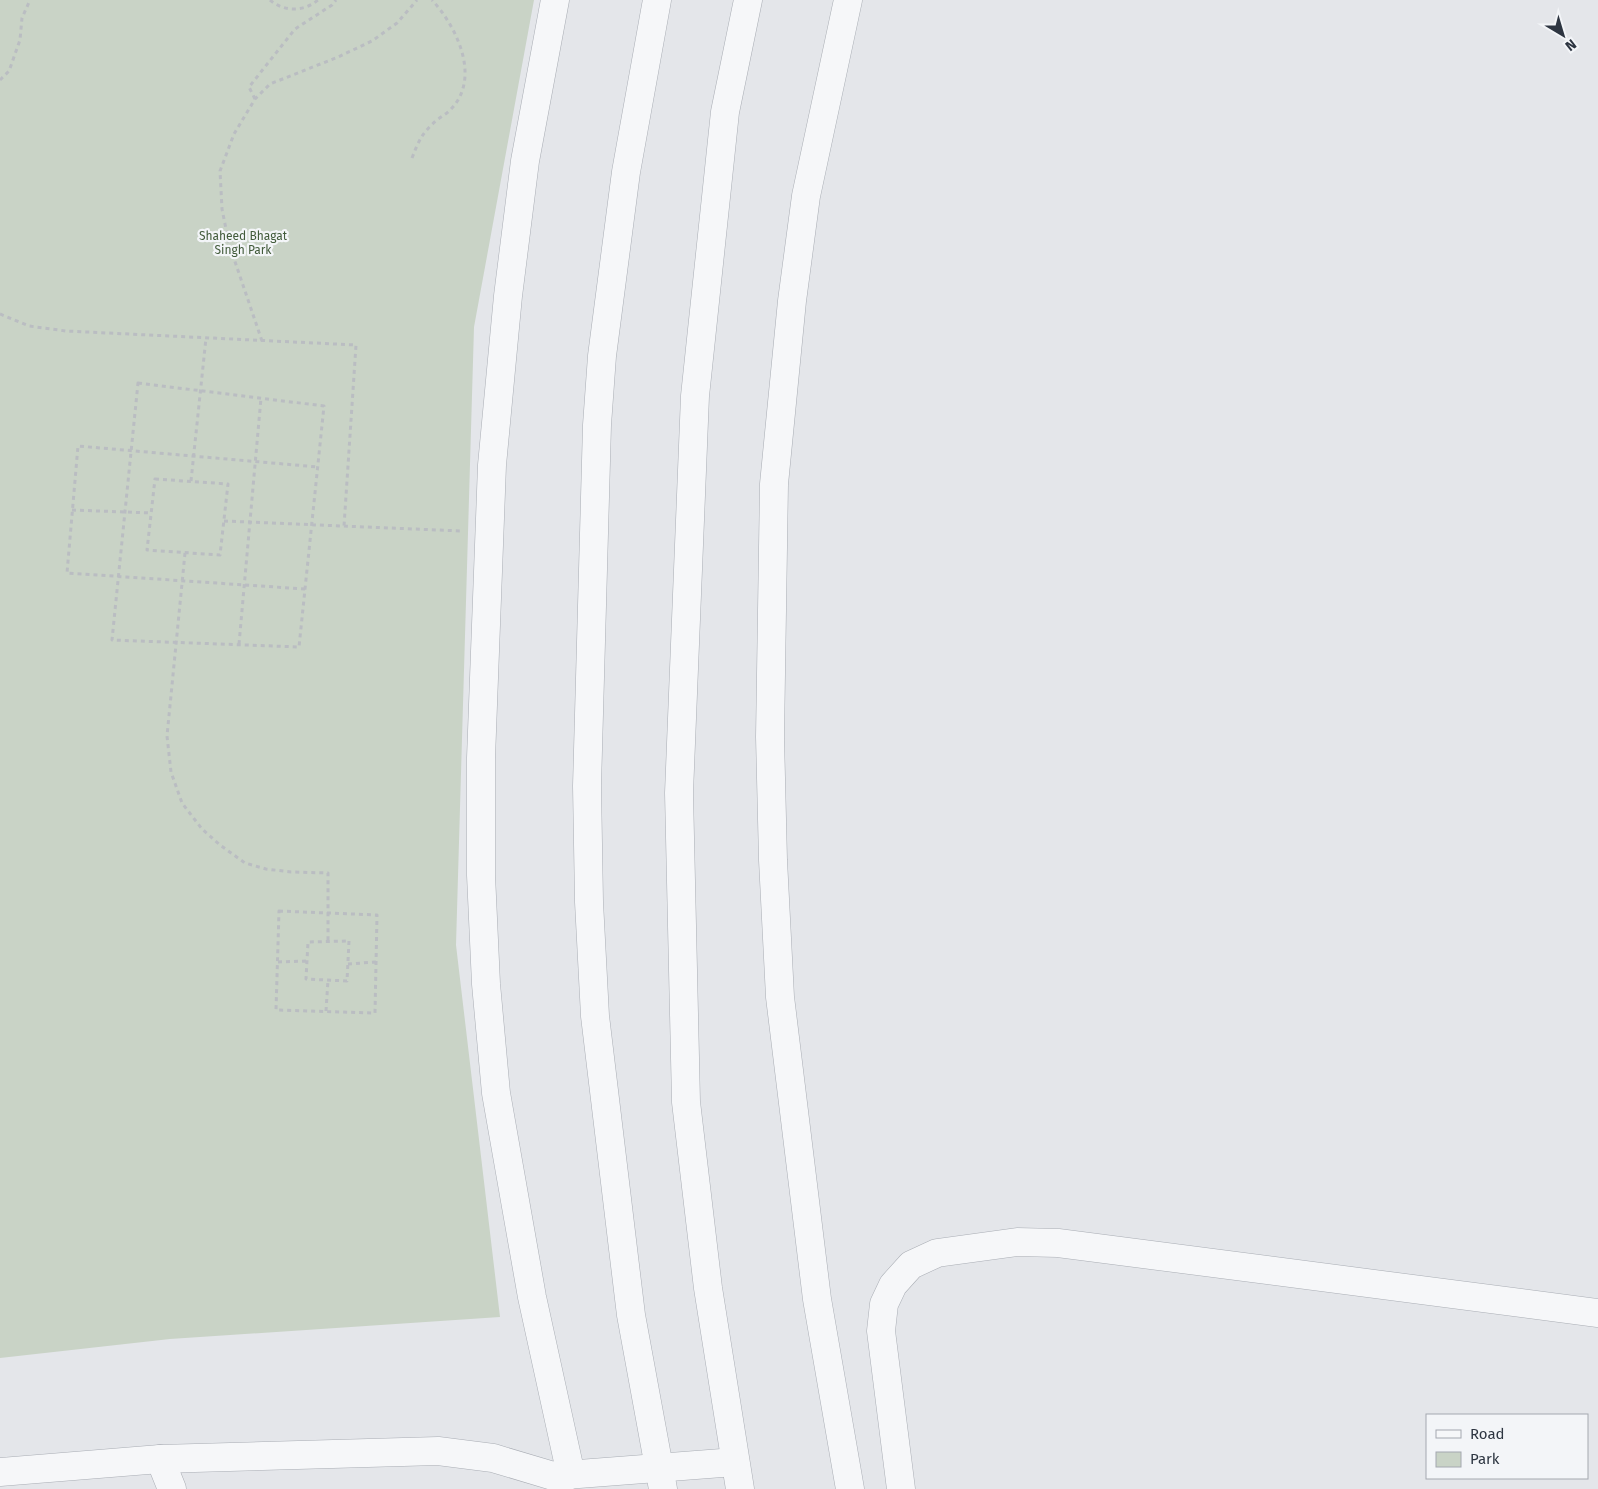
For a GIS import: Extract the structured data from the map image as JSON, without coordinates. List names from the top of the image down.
{
  "parks": ["Shaheed Bhagat Singh Park"],
  "legend": ["Road", "Park"],
  "north": "bottom right"
}
